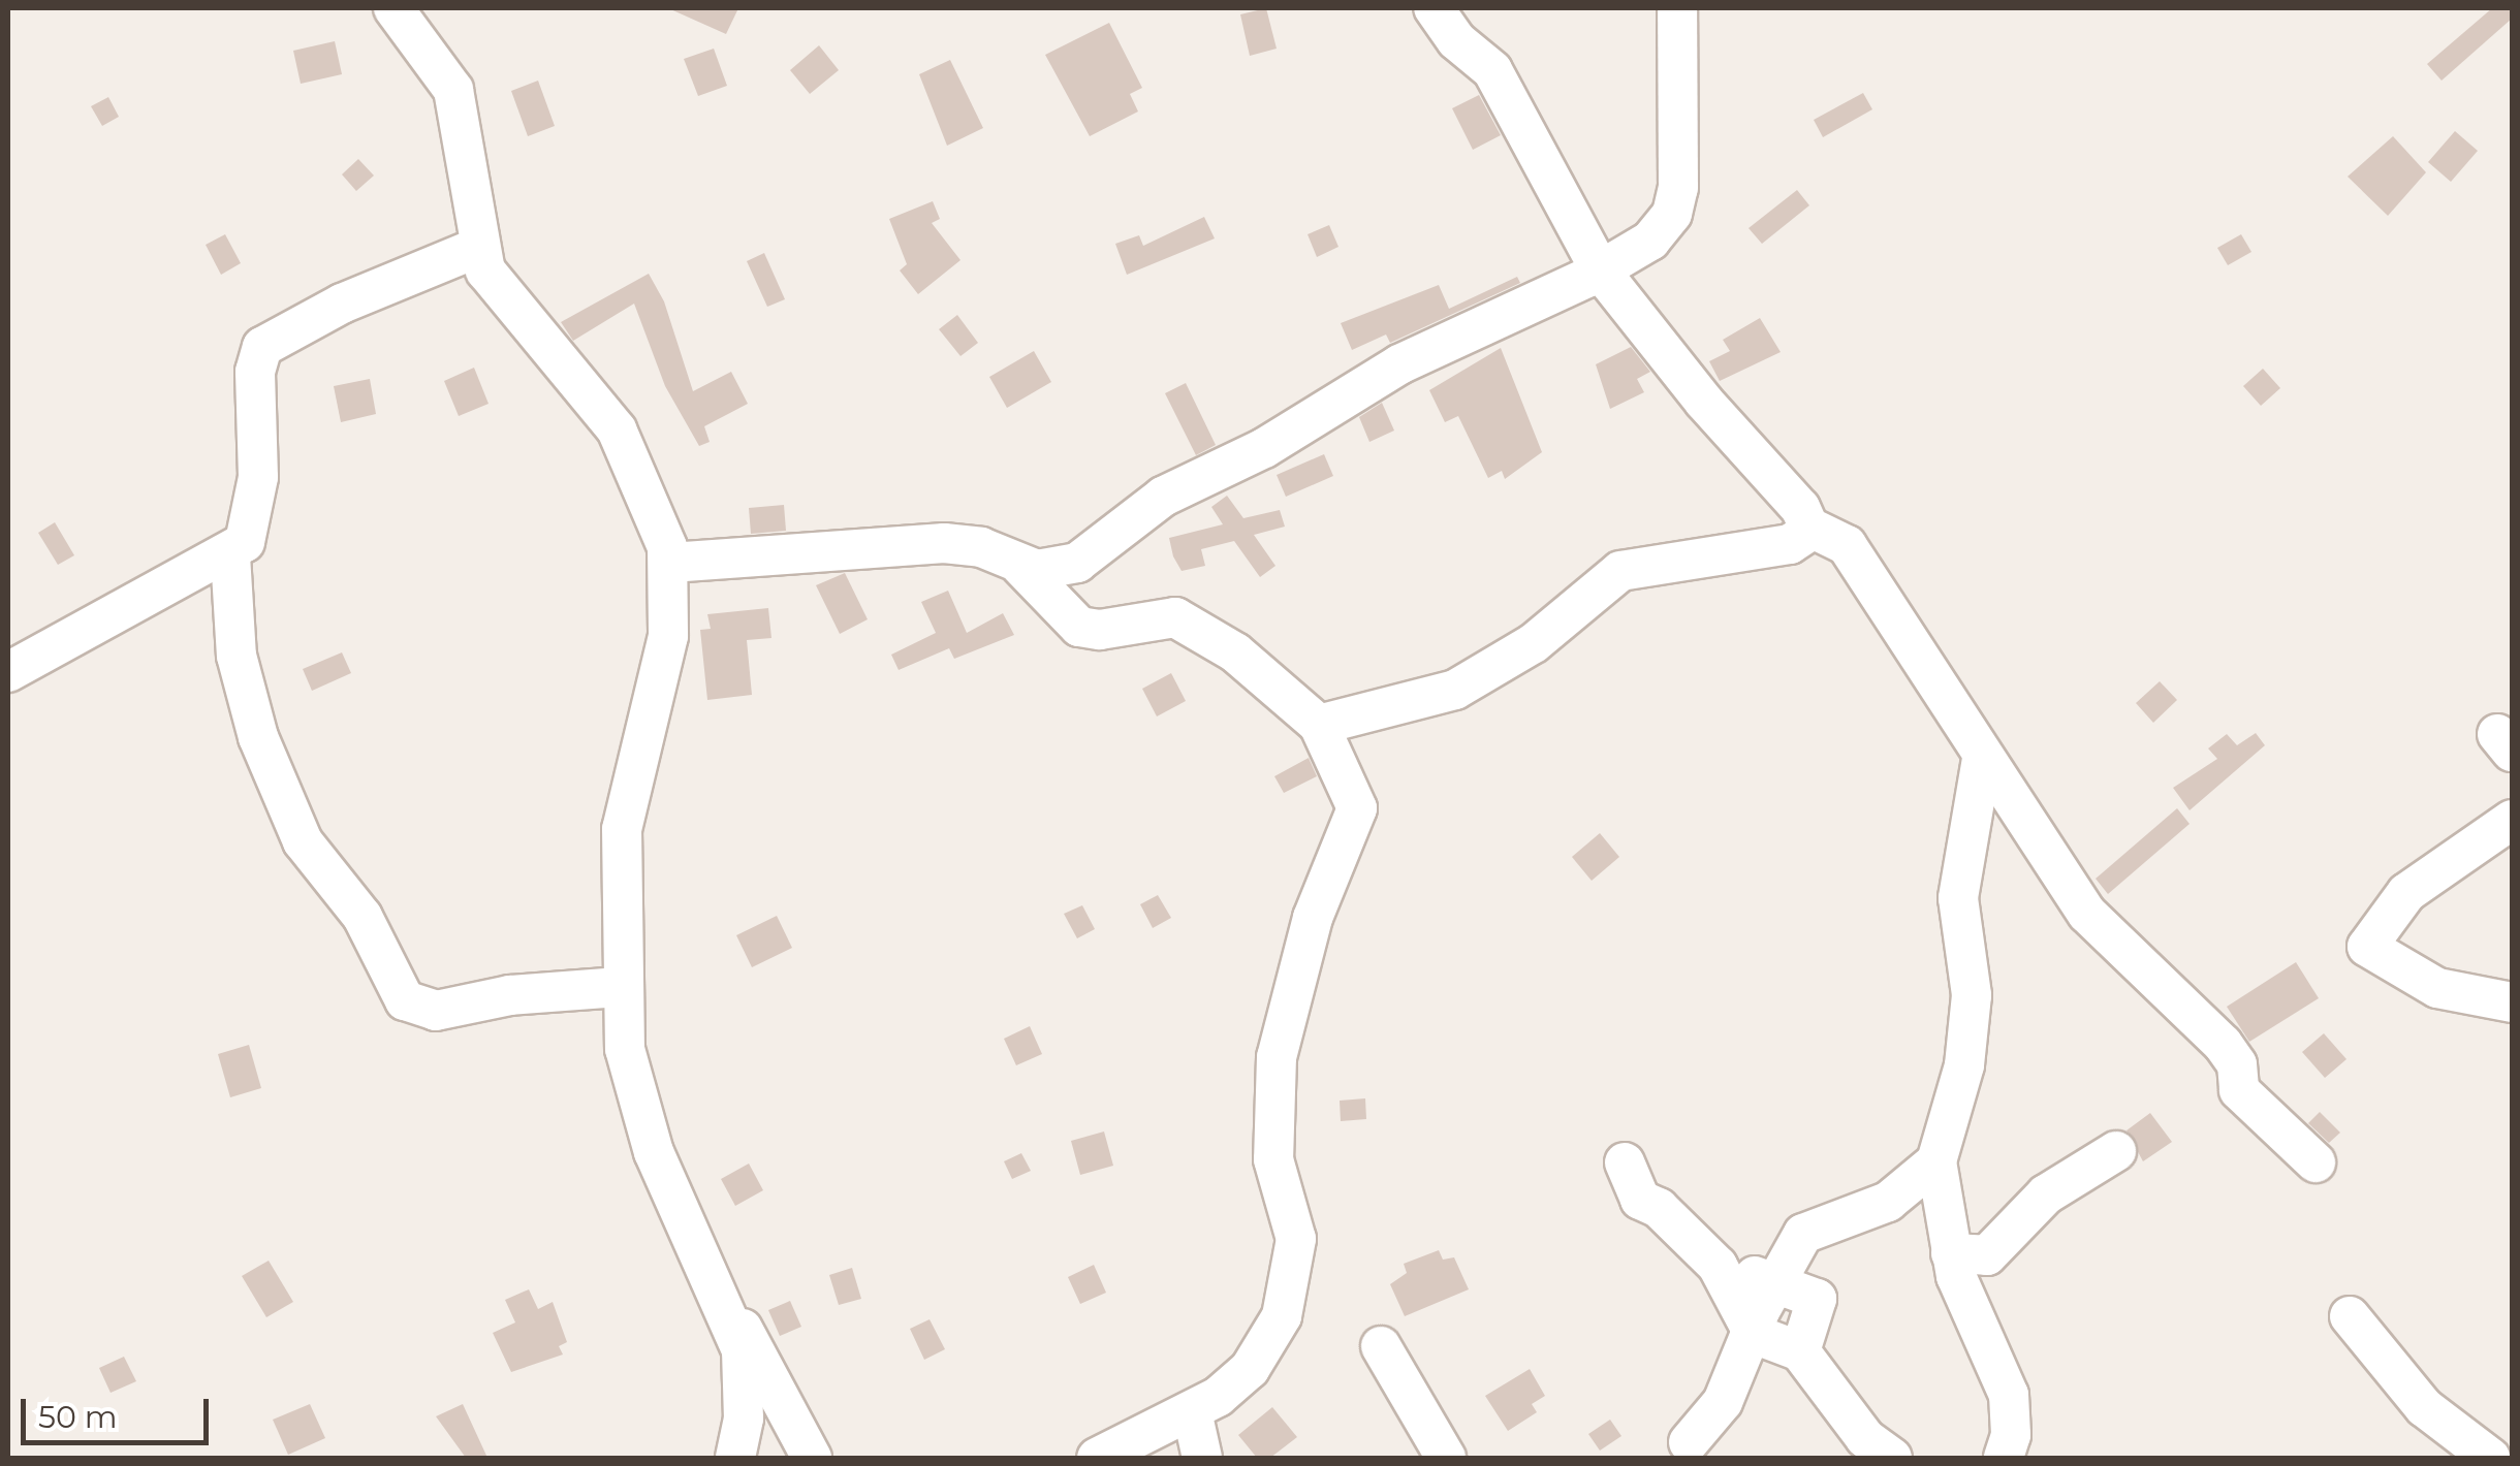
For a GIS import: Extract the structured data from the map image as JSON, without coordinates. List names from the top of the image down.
{
  "scale_bar": "50 m"
}
